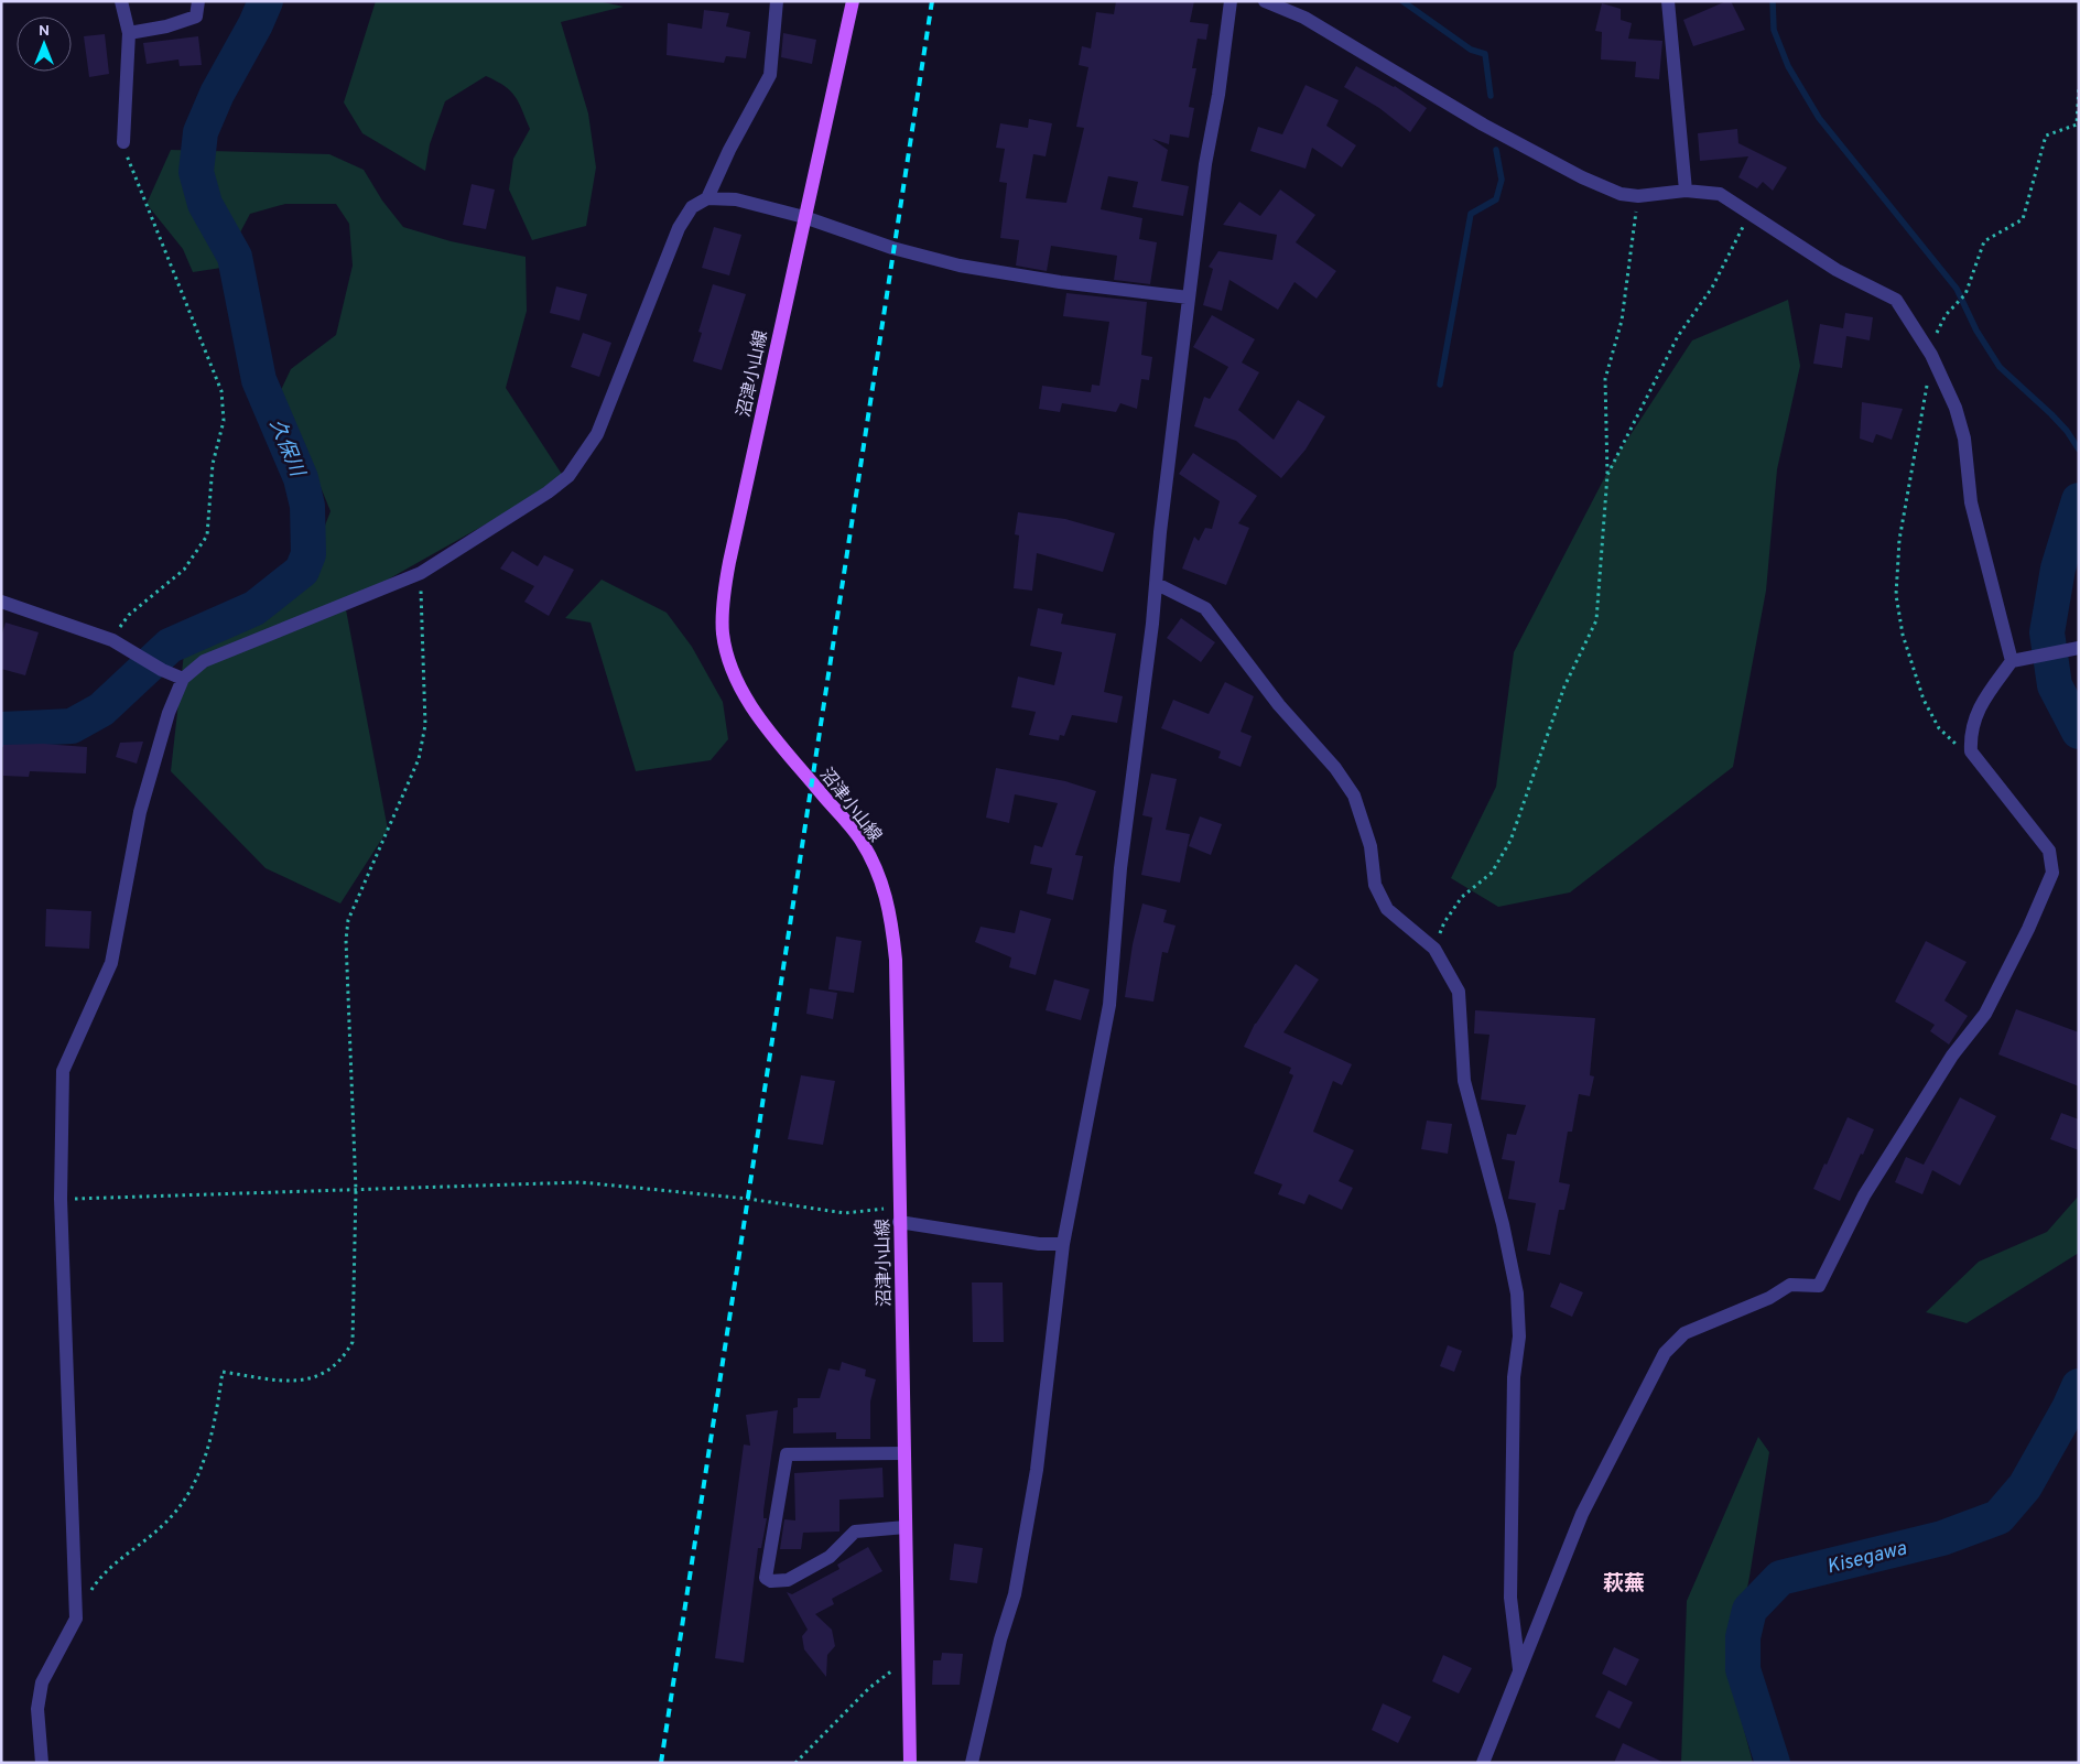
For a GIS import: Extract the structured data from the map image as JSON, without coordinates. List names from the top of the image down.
{
  "streets": {
    "main road": ["沼津小山線"]
  },
  "districts": ["萩蕪"],
  "water": ["久保川", "Kisegawa"],
  "north": "top"
}
